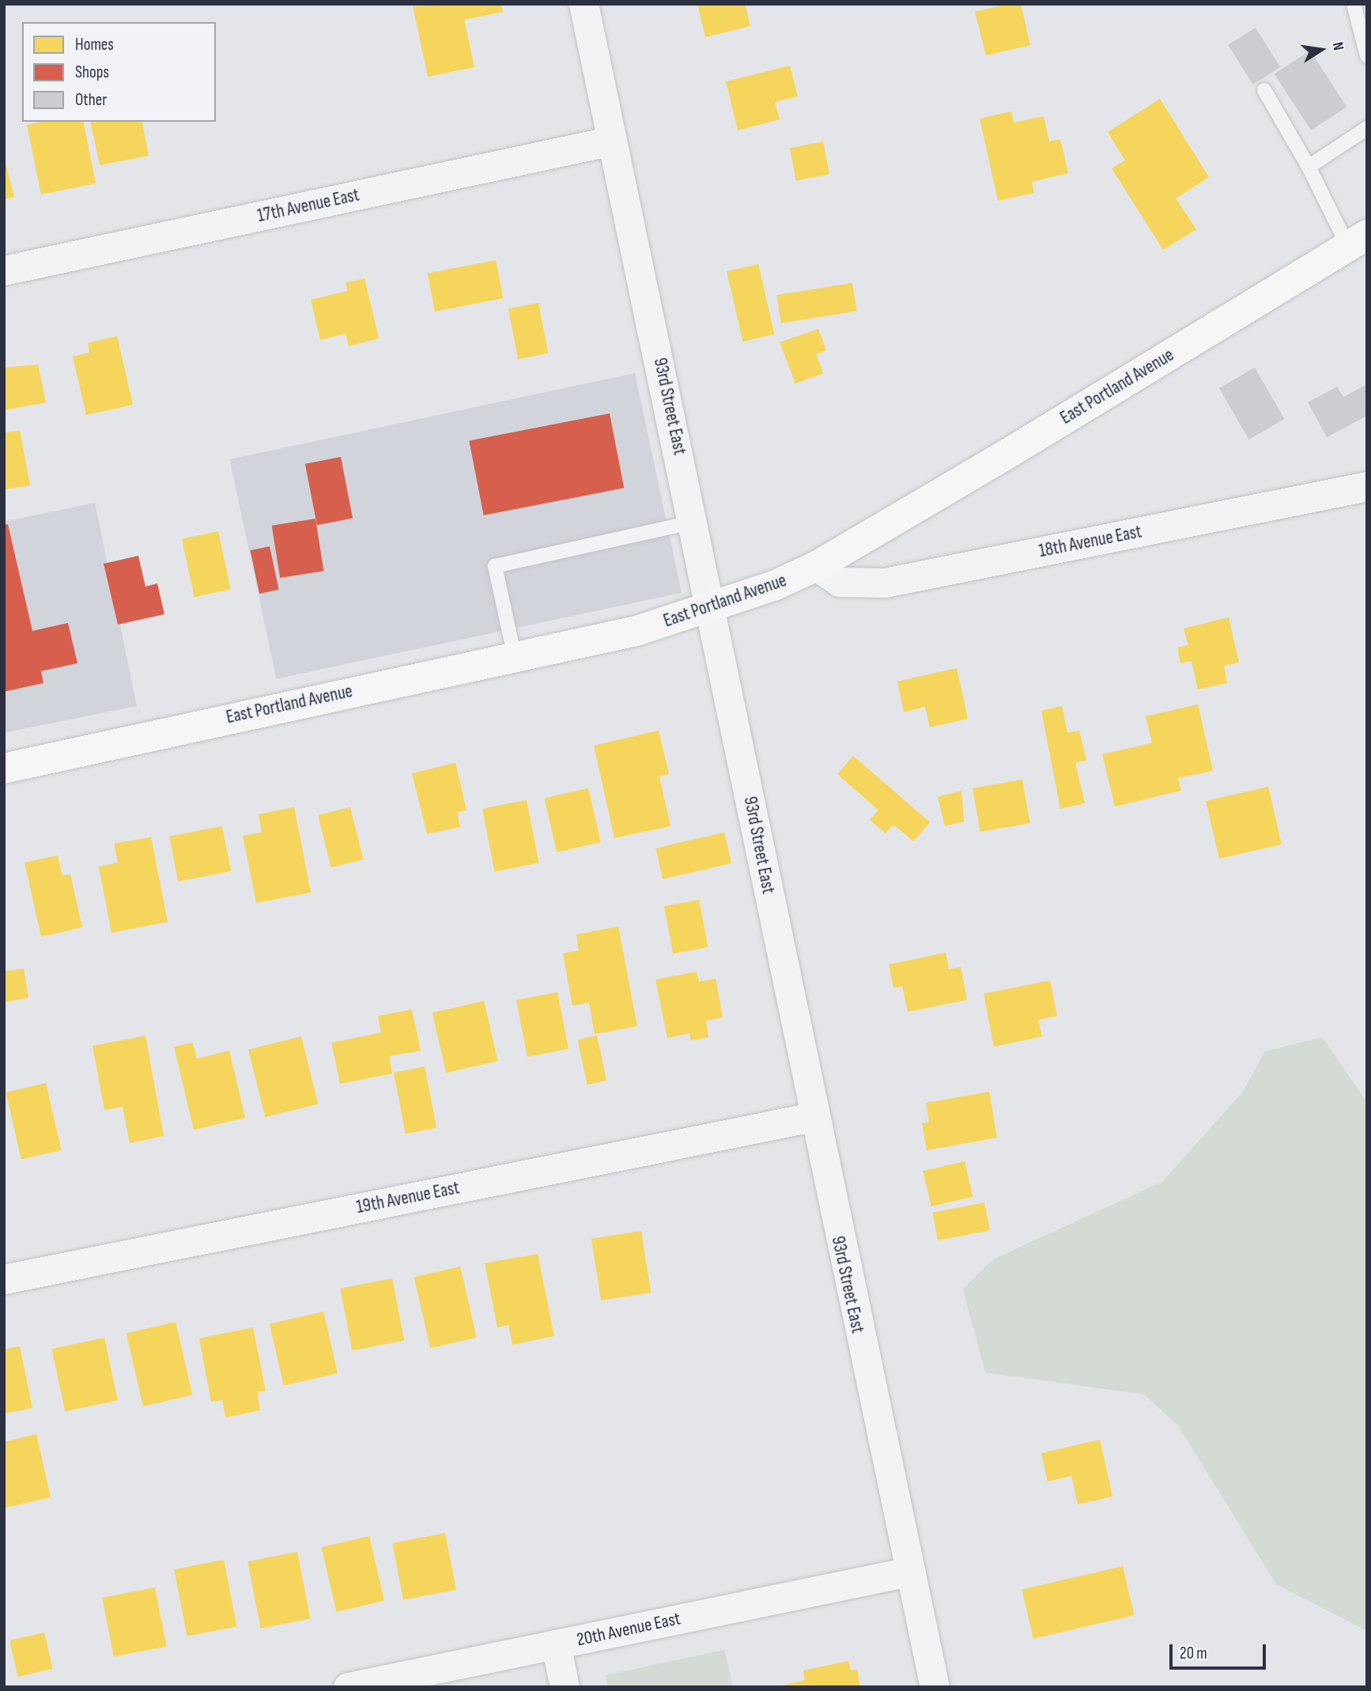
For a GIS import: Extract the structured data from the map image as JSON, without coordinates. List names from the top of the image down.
{
  "streets": {
    "main road": ["East Portland Avenue"],
    "street": [
      "17th Avenue East",
      "93rd Street East",
      "18th Avenue East",
      "19th Avenue East",
      "20th Avenue East"
    ]
  },
  "crossings": [
    ["17th Avenue East", "93rd Street East"],
    ["East Portland Avenue", "93rd Street East"],
    ["East Portland Avenue", "18th Avenue East"],
    ["93rd Street East", "19th Avenue East"],
    ["93rd Street East", "20th Avenue East"]
  ],
  "legend": ["Homes", "Shops", "Other"],
  "scale_bar": "20 m",
  "north": "right"
}
